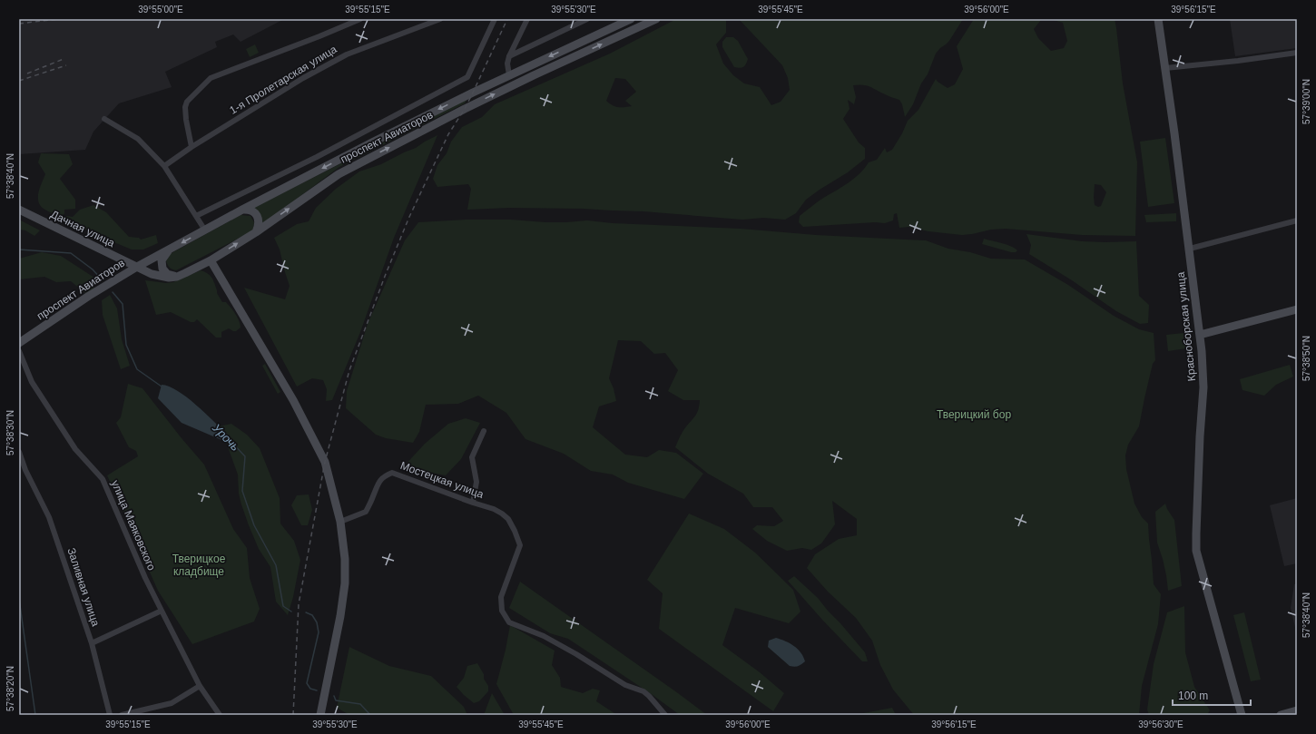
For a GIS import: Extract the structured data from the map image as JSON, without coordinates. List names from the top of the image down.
{
  "streets": {
    "main road": ["проспект Авиаторов", "Дачная улица", "Красноборская улица"],
    "street": [
      "1-я Пролетарская улица",
      "Мостецкая улица",
      "улица Маяковского",
      "Заливная улица"
    ]
  },
  "crossings": [
    ["проспект Авиаторов", "Дачная улица"]
  ],
  "water": ["Урочь"],
  "parks": ["Тверицкий бор", "Тверицкое кладбище"],
  "scale_bar": "100 m",
  "coordinates": [
    "39°55'00\"E",
    "39°55'15\"E",
    "39°55'30\"E",
    "39°55'45\"E",
    "39°56'00\"E",
    "39°56'15\"E",
    "57°39'00\"N",
    "57°38'40\"N",
    "57°38'50\"N",
    "57°38'30\"N",
    "57°38'20\"N",
    "39°56'30\"E"
  ]
}
